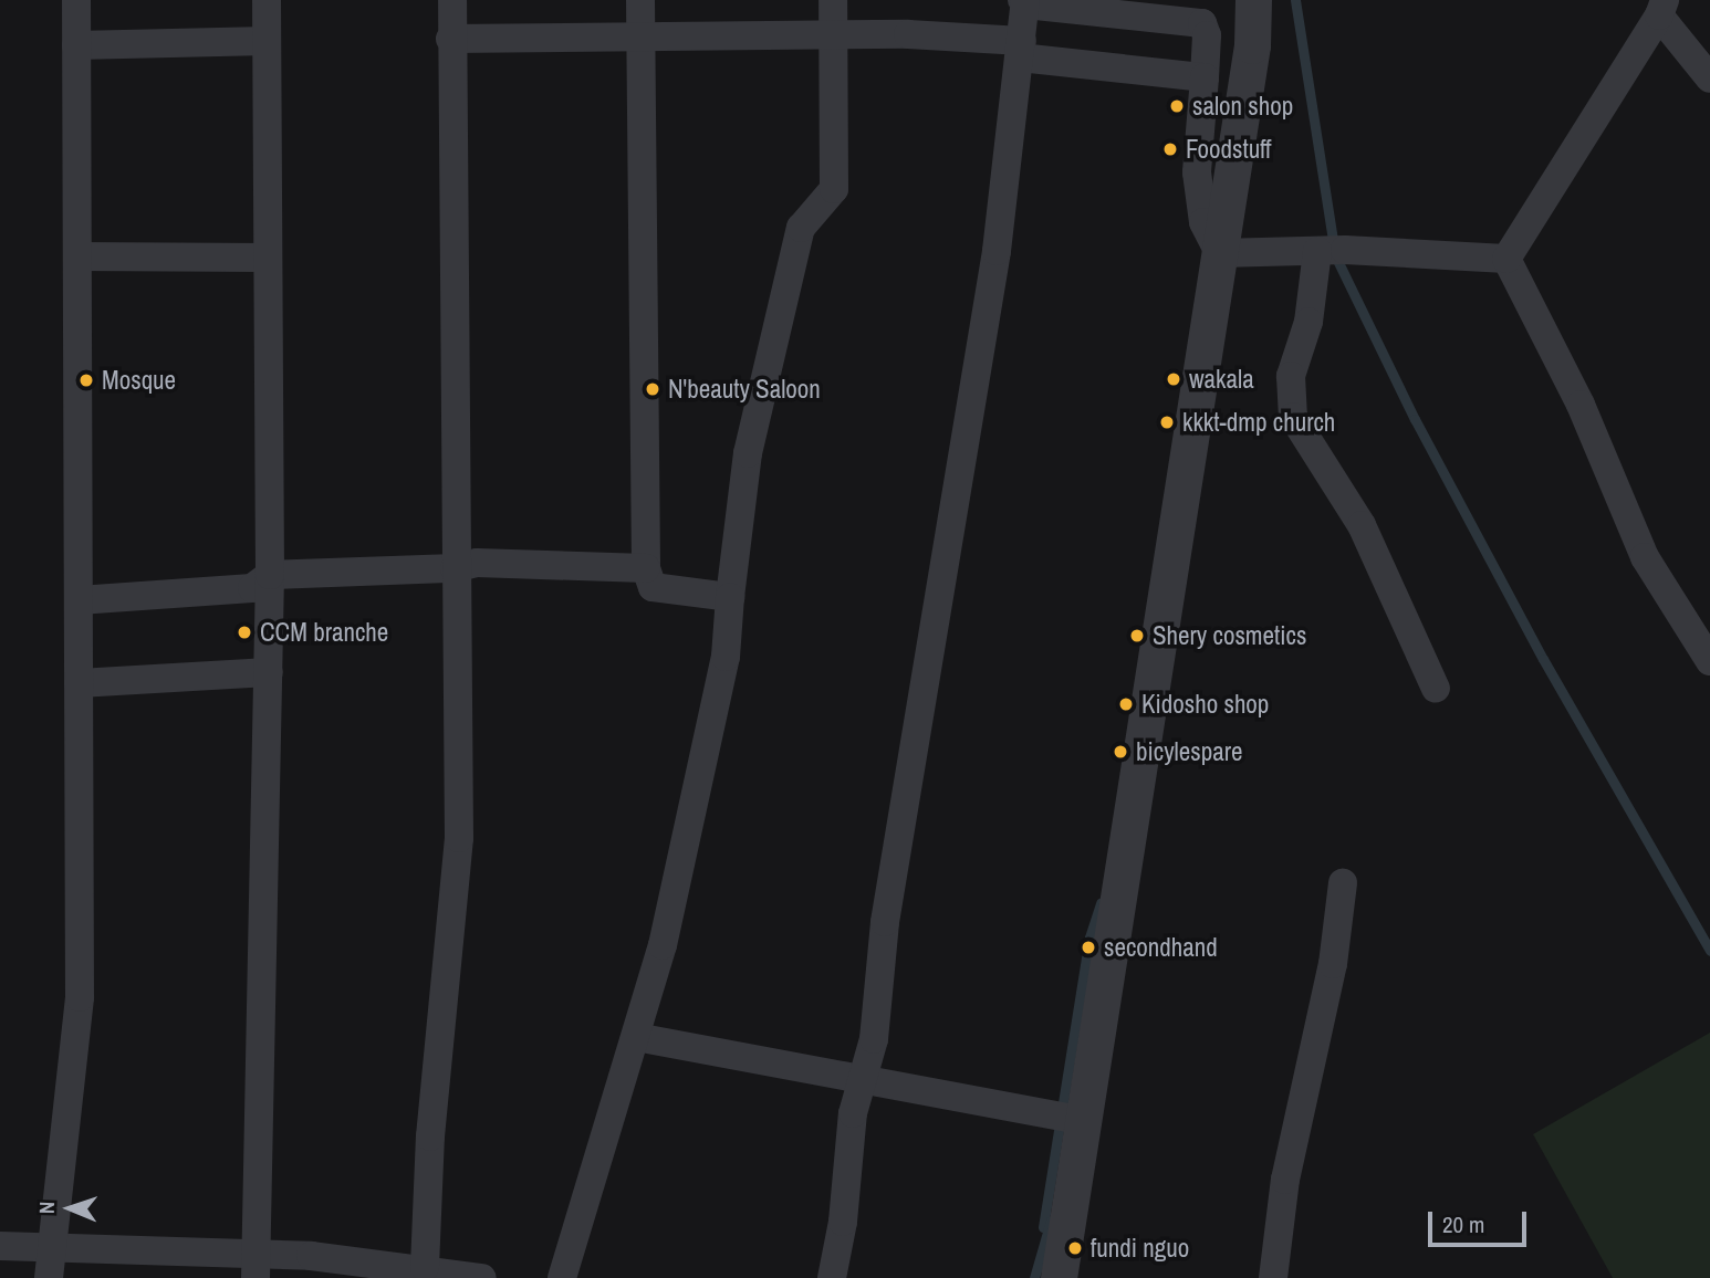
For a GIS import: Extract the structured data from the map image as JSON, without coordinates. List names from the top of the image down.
{
  "places": [
    "salon shop",
    "Foodstuff",
    "wakala",
    "Mosque",
    "N'beauty Saloon",
    "kkkt-dmp church",
    "CCM branche",
    "Shery cosmetics",
    "Kidosho shop",
    "bicylespare",
    "secondhand",
    "fundi nguo"
  ],
  "scale_bar": "20 m",
  "north": "left"
}
